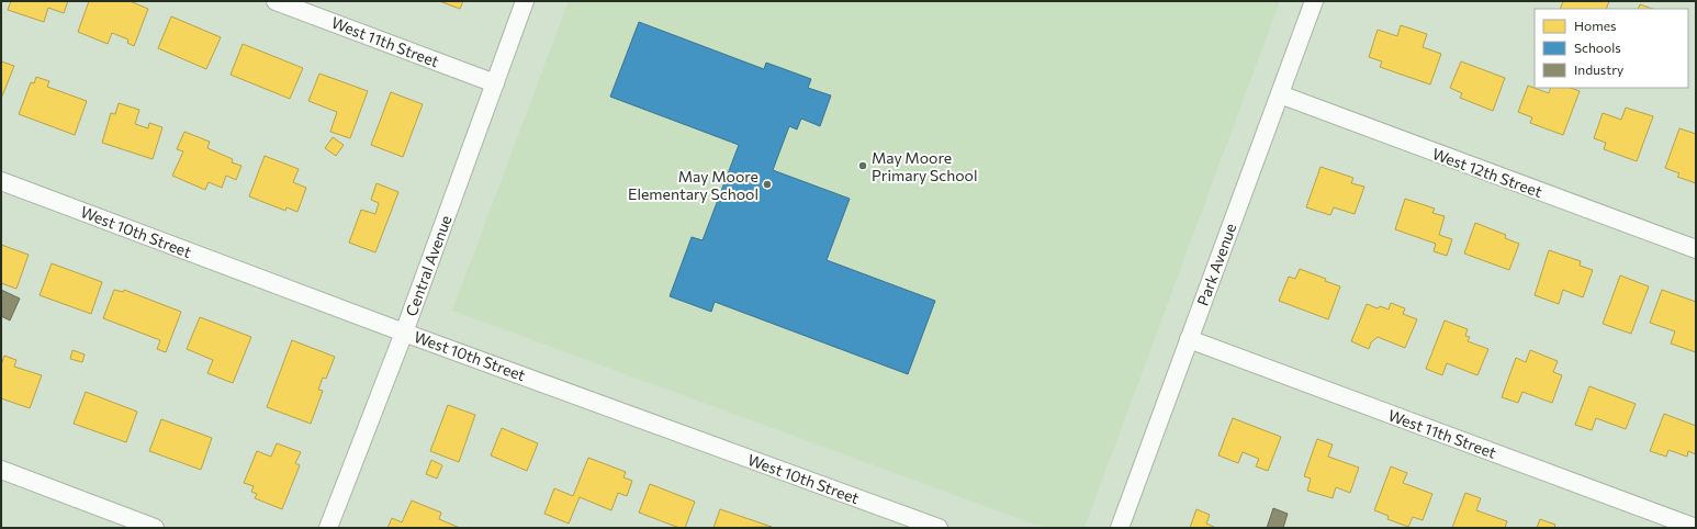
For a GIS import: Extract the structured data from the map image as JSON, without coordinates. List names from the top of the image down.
{
  "streets": {
    "street": [
      "West 11th Street",
      "West 12th Street",
      "West 10th Street",
      "Park Avenue",
      "Central Avenue"
    ]
  },
  "crossings": [
    ["West 11th Street", "Park Avenue"],
    ["West 11th Street", "Central Avenue"],
    ["West 12th Street", "Park Avenue"],
    ["West 10th Street", "Central Avenue"]
  ],
  "places": ["May Moore Primary School", "May Moore Elementary School"],
  "legend": ["Homes", "Schools", "Industry"]
}
